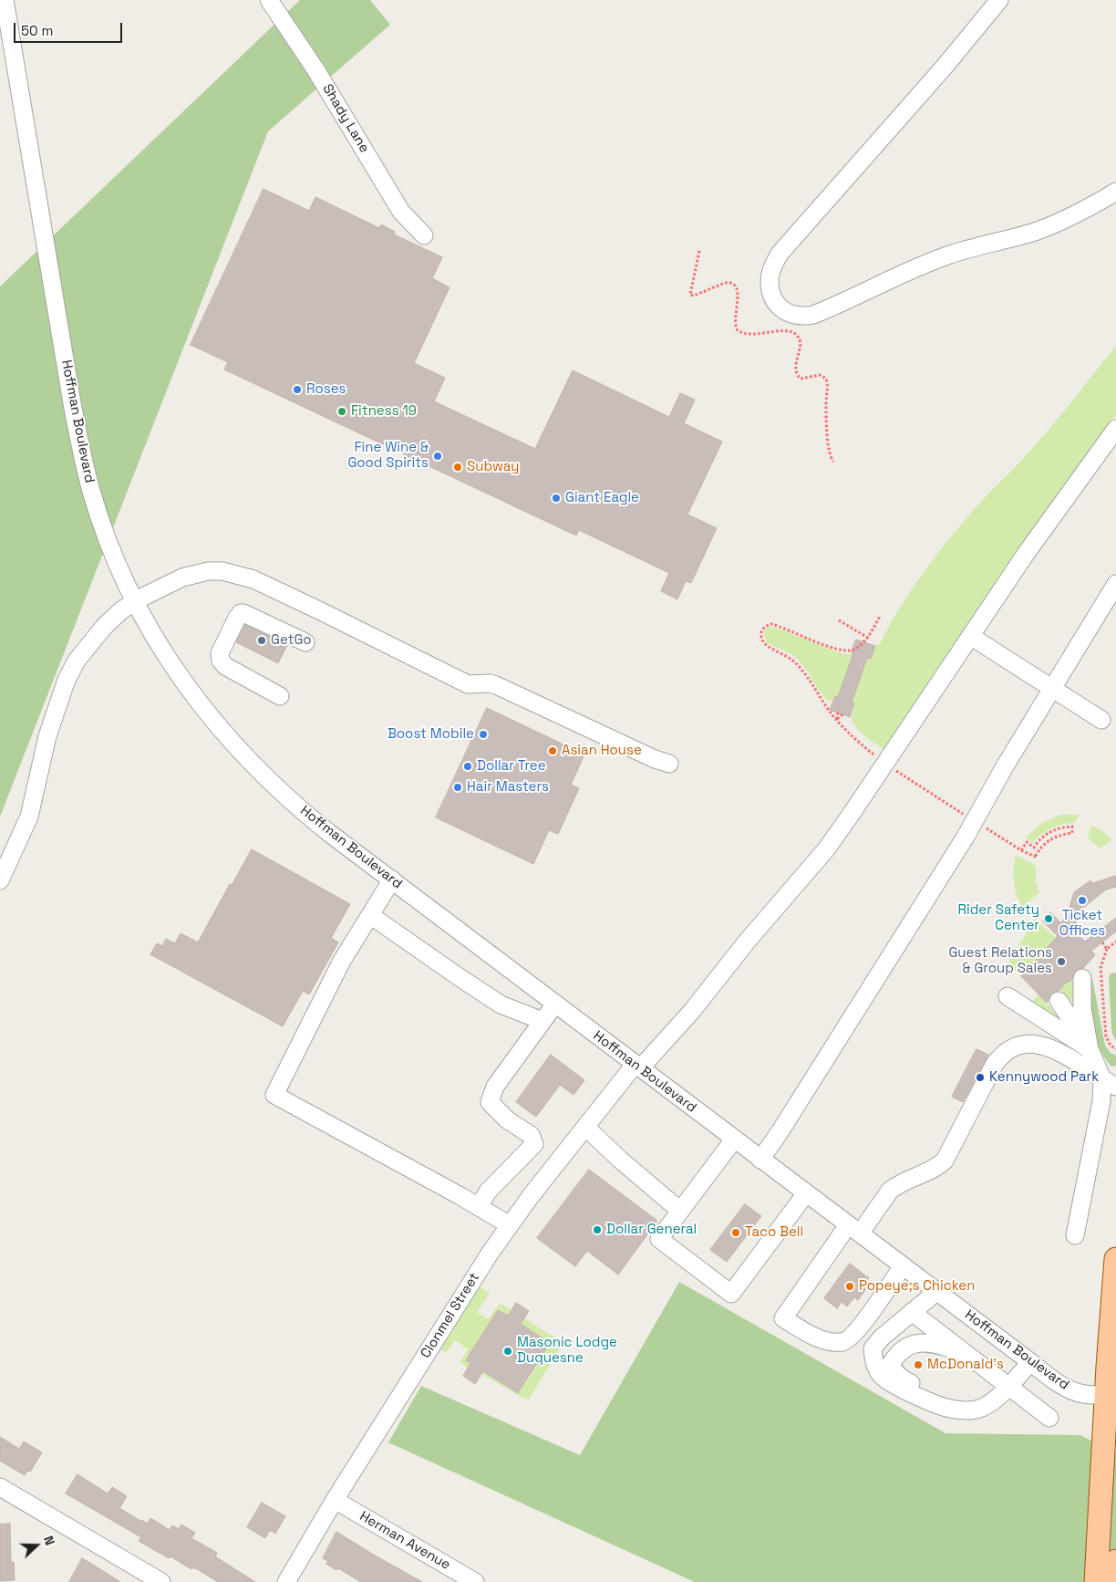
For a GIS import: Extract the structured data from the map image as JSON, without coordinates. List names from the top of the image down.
{
  "streets": {
    "street": [
      "Shady Lane",
      "Hoffman Boulevard",
      "Clonmel Street",
      "Herman Avenue"
    ]
  },
  "crossings": [
    ["Hoffman Boulevard", "Clonmel Street"],
    ["Clonmel Street", "Herman Avenue"]
  ],
  "places": [
    "Roses",
    "Fitness 19",
    "Fine Wine & Good Spirits",
    "Subway",
    "Giant Eagle",
    "GetGo",
    "Boost Mobile",
    "Asian House",
    "Dollar Tree",
    "Hair Masters",
    "Ticket Offices",
    "Rider Safety Center",
    "Guest Relations & Group Sales",
    "Kennywood Park",
    "Dollar General",
    "Taco Bell",
    "Popeye;s Chicken",
    "Masonic Lodge Duquesne",
    "McDonald's"
  ],
  "scale_bar": "50 m",
  "north": "right"
}
